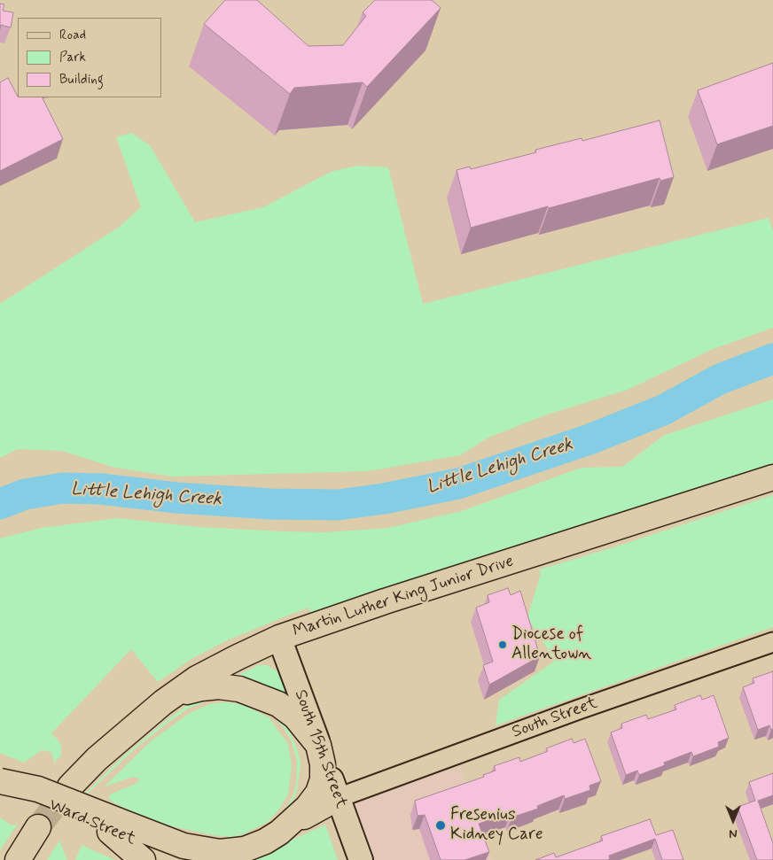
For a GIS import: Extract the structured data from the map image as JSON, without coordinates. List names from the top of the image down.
{
  "streets": {
    "main road": ["Martin Luther King Junior Drive", "Ward Street"],
    "street": ["South Street", "South 15th Street"]
  },
  "crossings": [
    ["Martin Luther King Junior Drive", "South 15th Street"],
    ["South Street", "South 15th Street"]
  ],
  "water": ["Little Lehigh Creek"],
  "places": ["Diocese of Allentown", "Fresenius Kidney Care"],
  "legend": ["Road", "Park", "Building"],
  "north": "bottom"
}
